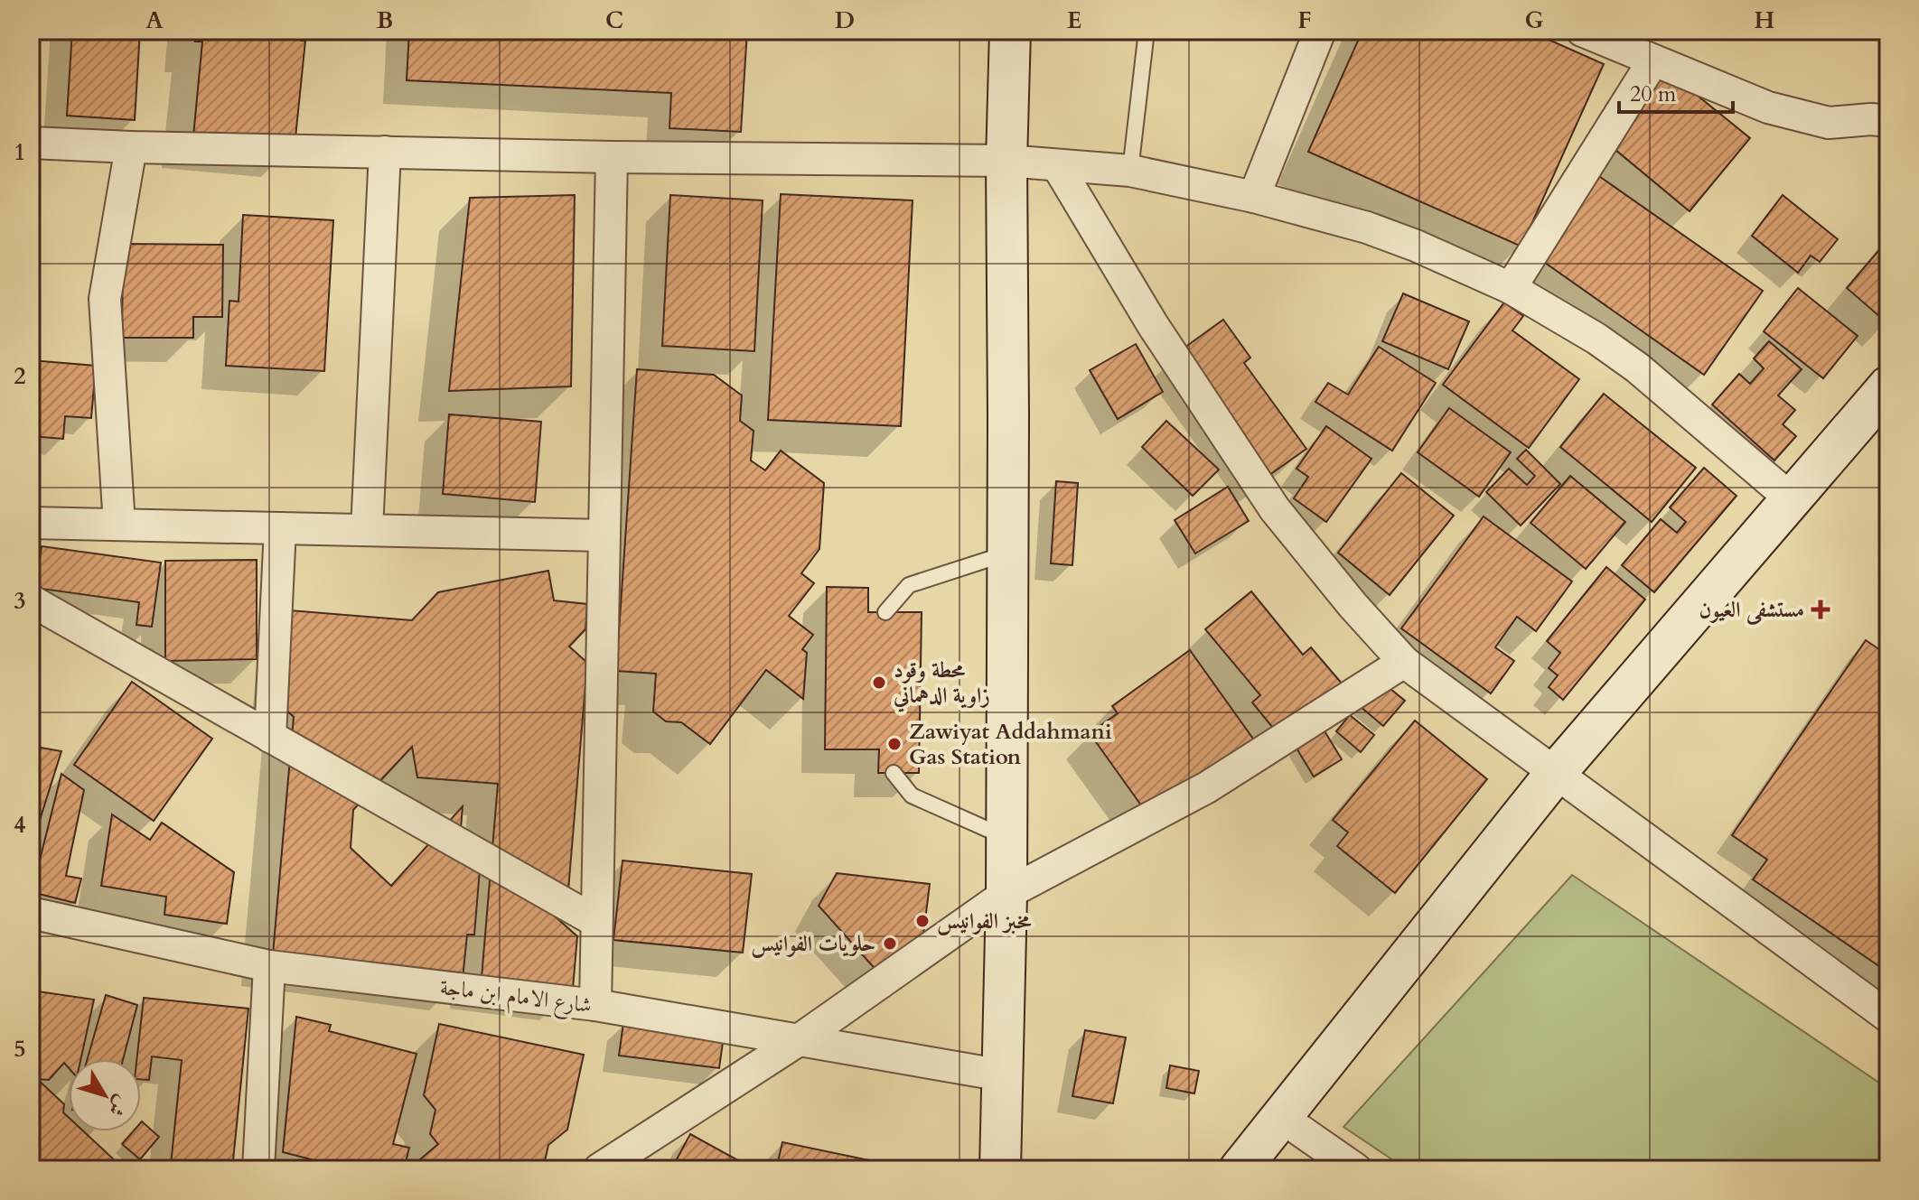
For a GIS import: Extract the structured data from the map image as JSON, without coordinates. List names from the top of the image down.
{
  "streets": {
    "street": ["شارع الامام ابن ماجة"]
  },
  "places": {
    "health": ["مستشفى العيون"],
    "other": [
      "محطة وقود زاوية الدهماني",
      "Zawiyat Addahmani Gas Station",
      "مخبز الفوانيس",
      "حلويات الفوانيس"
    ]
  },
  "scale_bar": "20 m",
  "north": "bottom right",
  "grid": {
    "columns": [
      "A",
      "B",
      "C",
      "D",
      "E",
      "F",
      "G",
      "H"
    ],
    "rows": [
      "1",
      "2",
      "3",
      "4",
      "5"
    ]
  }
}
